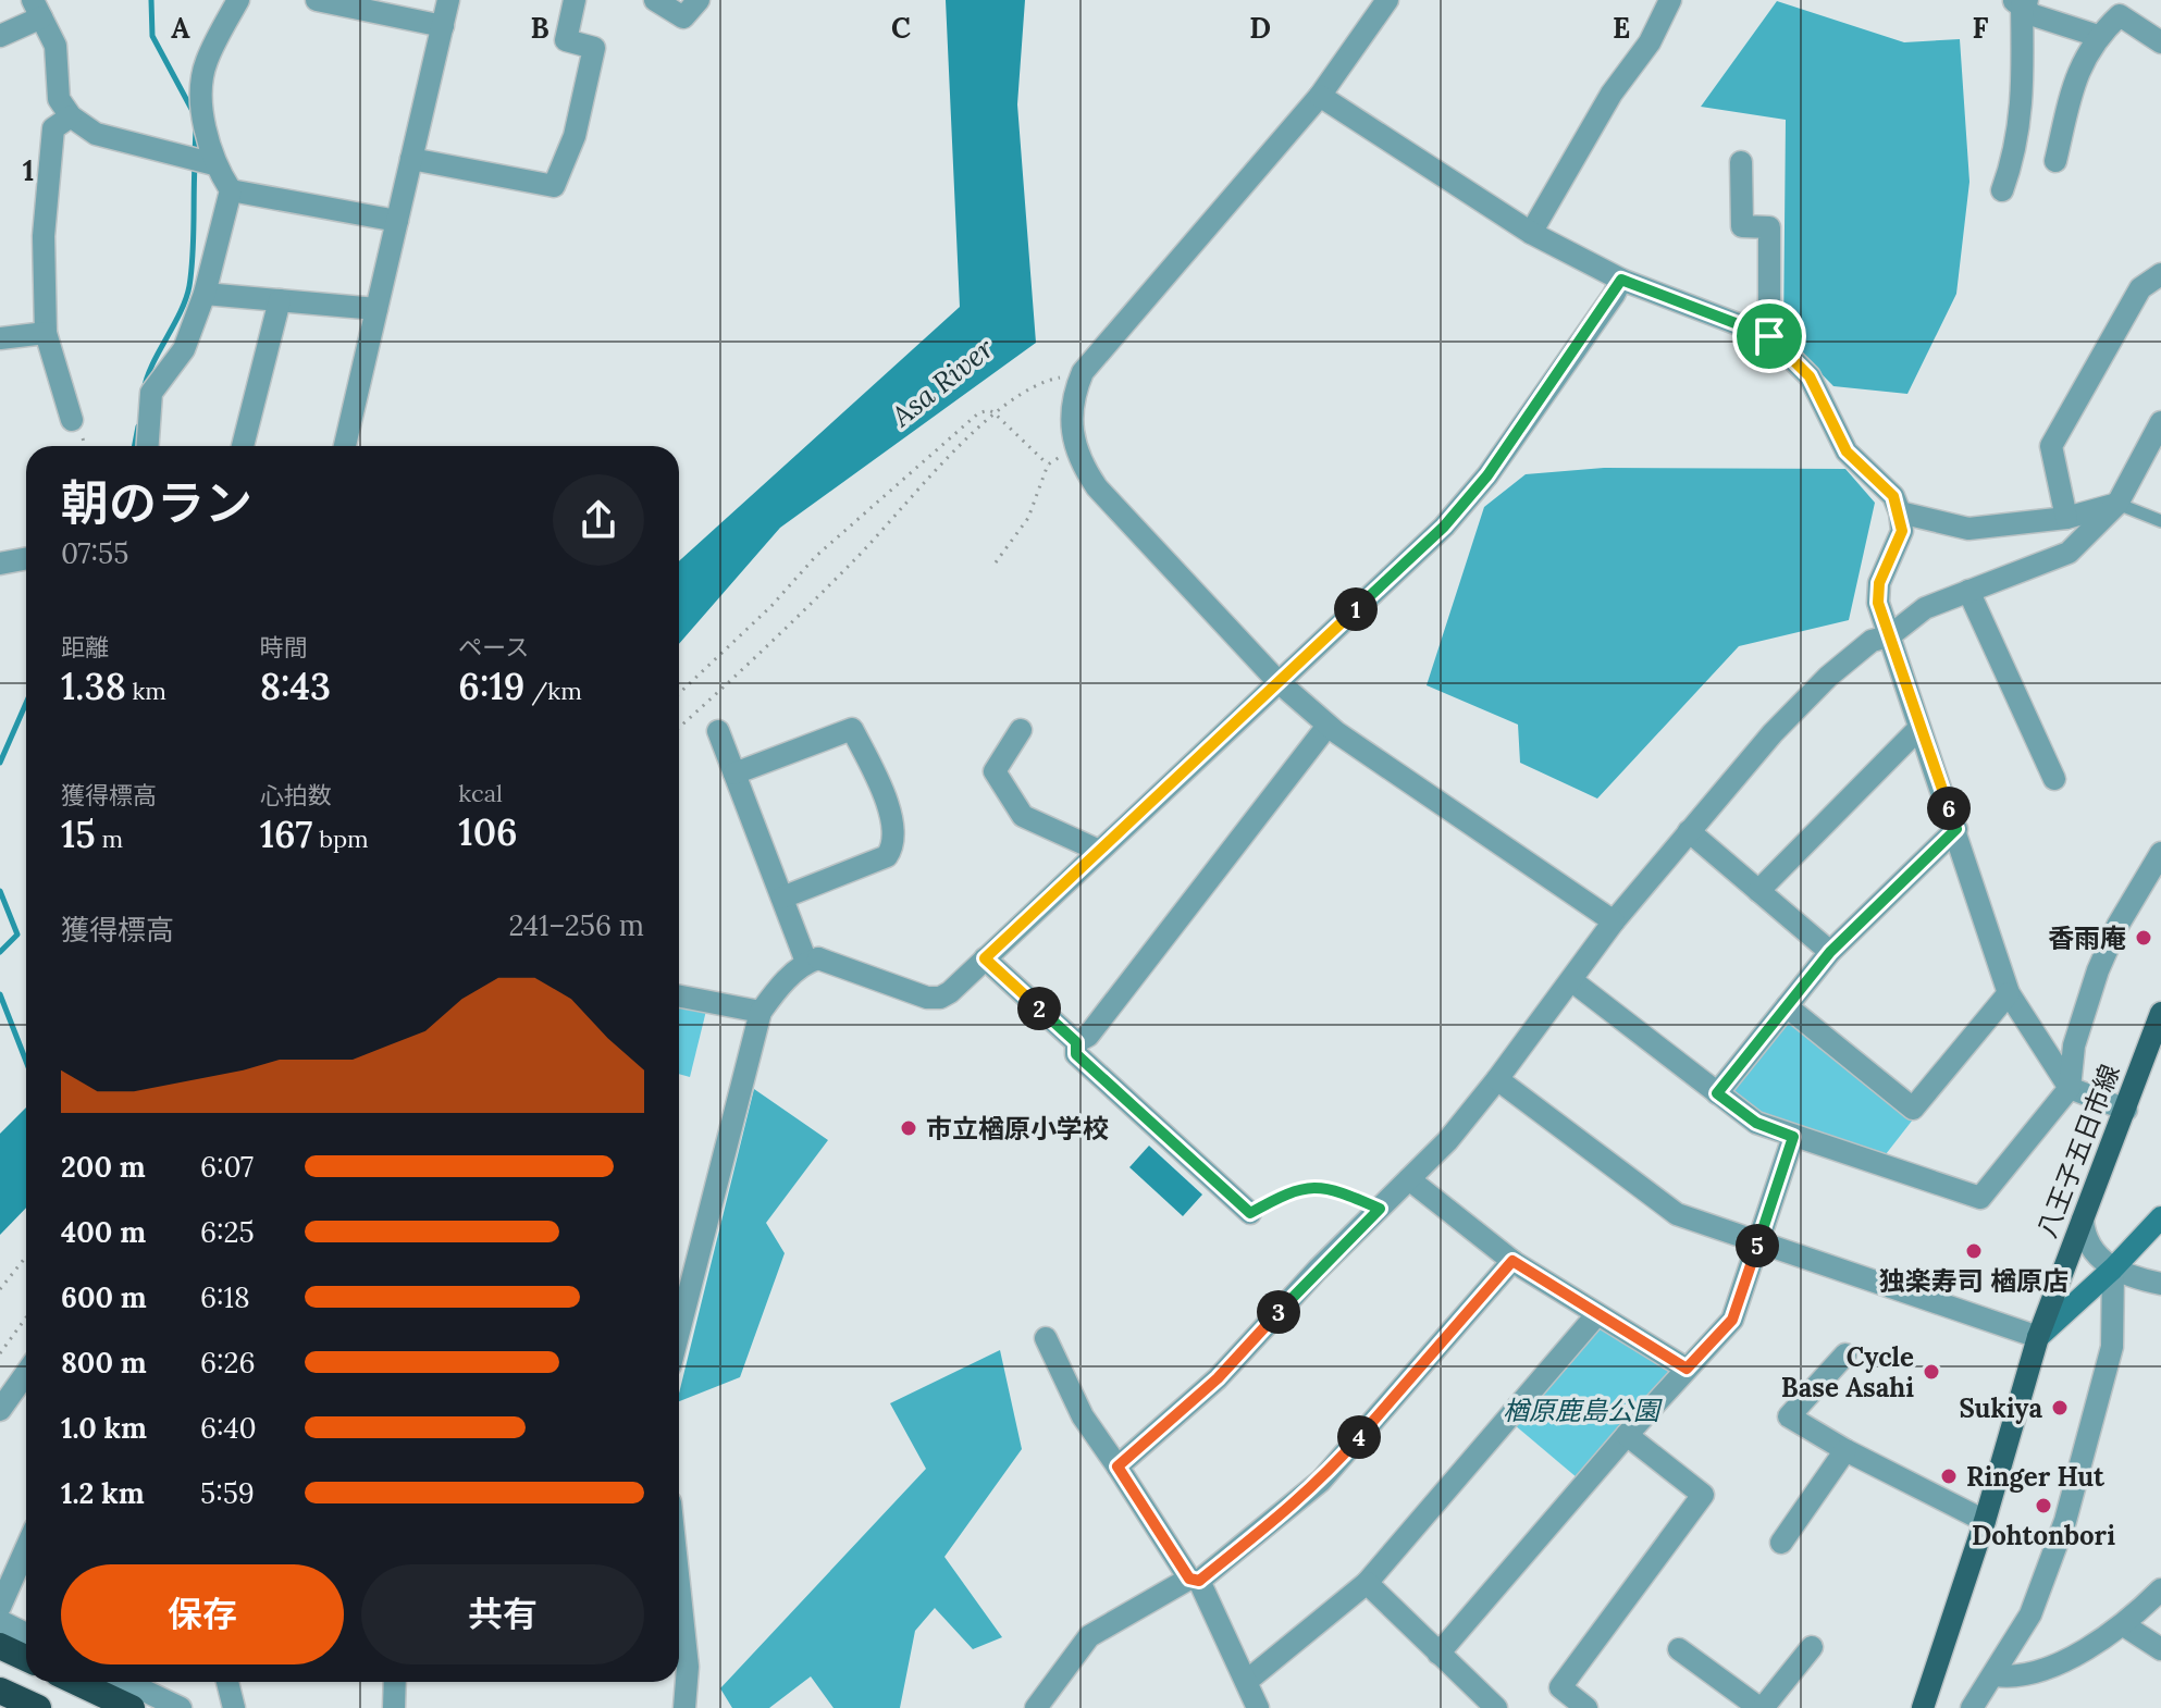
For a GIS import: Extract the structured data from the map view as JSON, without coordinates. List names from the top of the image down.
{
  "streets": {
    "main road": ["八王子五日市線"]
  },
  "water": ["Asa River"],
  "parks": ["楢原鹿島公園"],
  "places": [
    "香雨庵",
    "市立楢原小学校",
    "独楽寿司 楢原店",
    "Cycle Base Asahi",
    "Sukiya",
    "Ringer Hut",
    "Dohtonbori"
  ],
  "page": {
    "heading": ["朝のラン", "07:55"],
    "pins": [
      "1",
      "6",
      "2",
      "5",
      "3",
      "4"
    ],
    "stats": [
      ["距離", "1.38 km"],
      ["時間", "8:43"],
      ["ペース", "6:19 /km"],
      ["獲得標高", "15 m"],
      ["心拍数", "167 bpm"],
      ["kcal", "106"]
    ],
    "chart": ["獲得標高", "241–256 m"],
    "list": [
      {
        "name": "200 m",
        "note": "6:07"
      },
      {
        "name": "400 m",
        "note": "6:25"
      },
      {
        "name": "600 m",
        "note": "6:18"
      },
      {
        "name": "800 m",
        "note": "6:26"
      },
      {
        "name": "1.0 km",
        "note": "6:40"
      },
      {
        "name": "1.2 km",
        "note": "5:59"
      }
    ],
    "buttons": ["保存", "共有"]
  },
  "grid": {
    "columns": [
      "A",
      "B",
      "C",
      "D",
      "E",
      "F"
    ],
    "rows": ["1"]
  }
}
